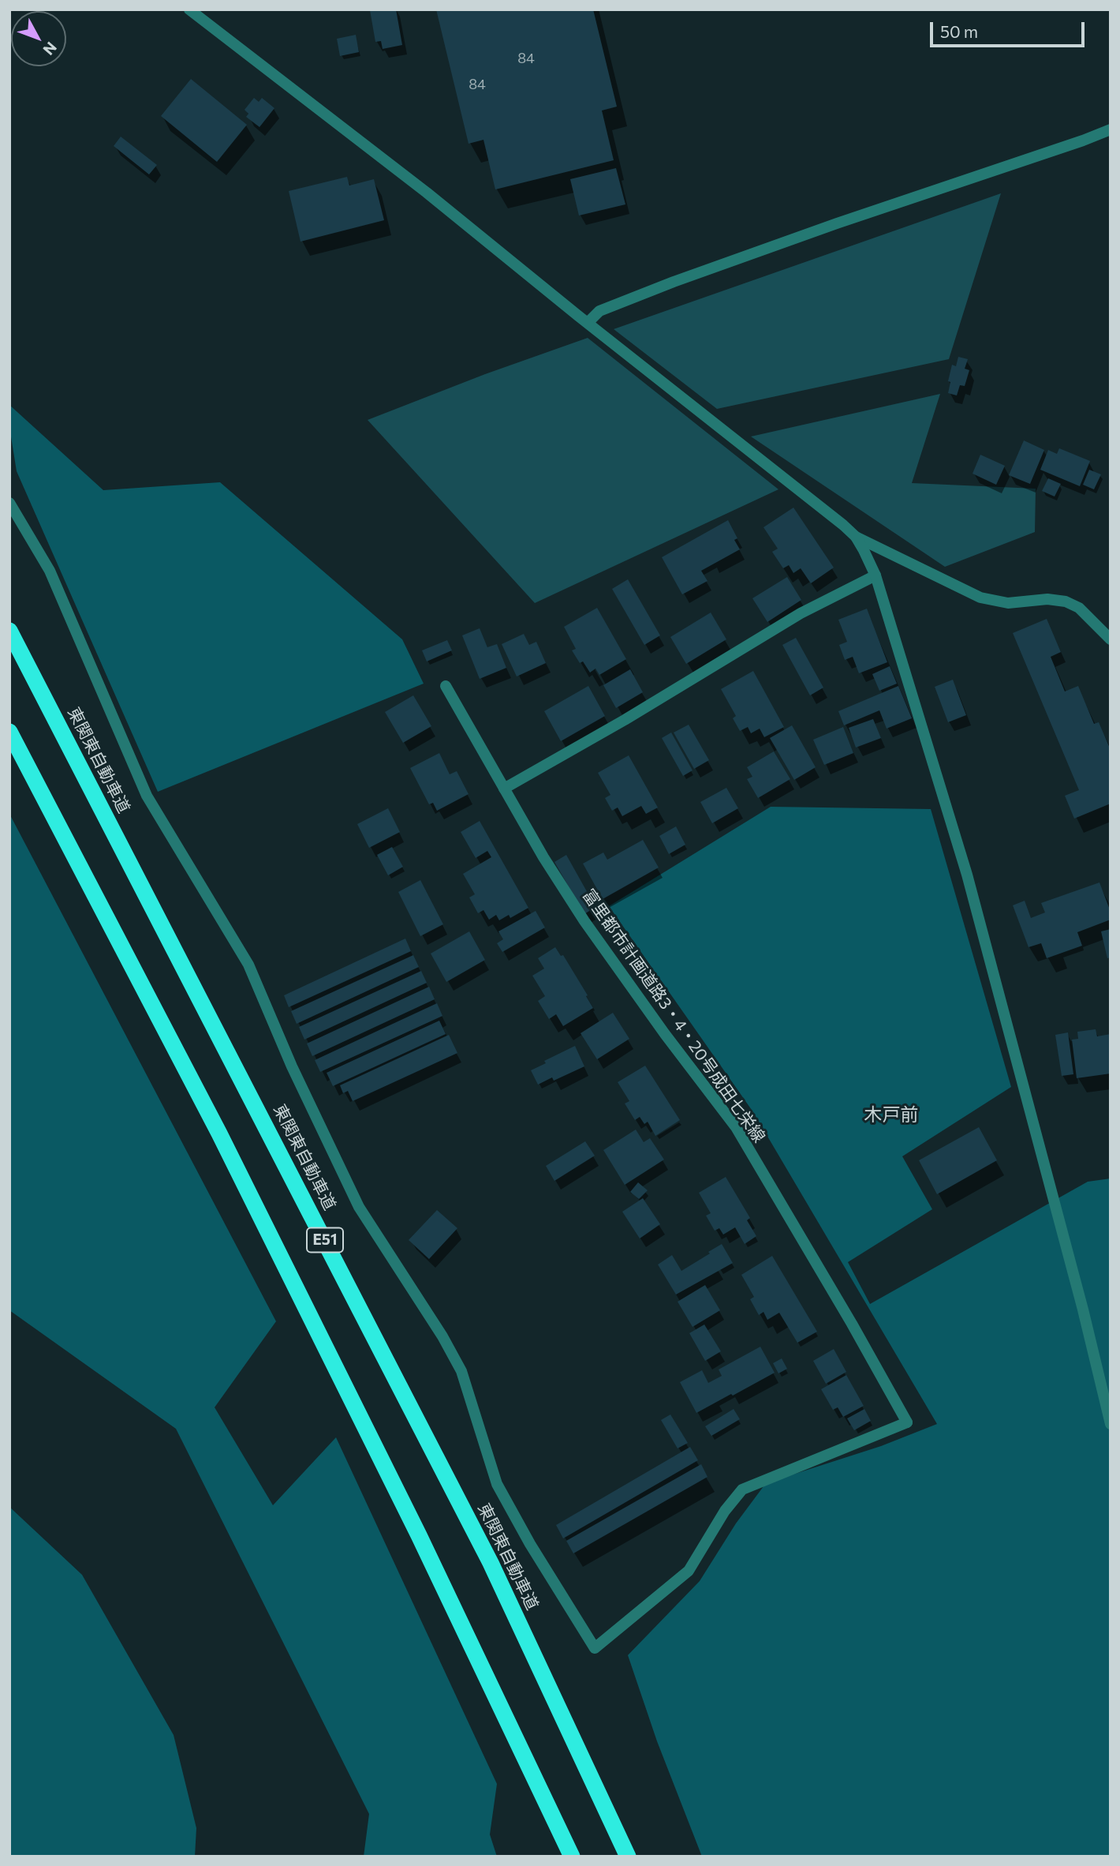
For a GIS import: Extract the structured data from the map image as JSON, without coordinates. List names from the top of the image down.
{
  "streets": {
    "highway": ["東関東自動車道", "E51"],
    "street": ["富里都市計画道路3・4・20号成田七栄線"]
  },
  "districts": ["木戸前"],
  "house_numbers": ["84", "84"],
  "scale_bar": "50 m",
  "north": "bottom right"
}
